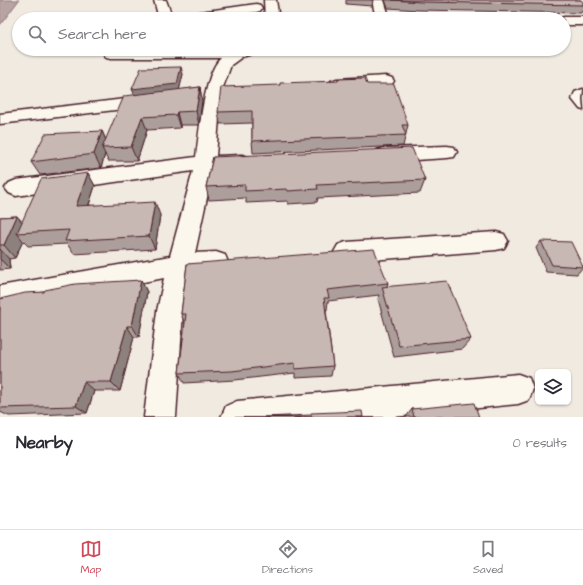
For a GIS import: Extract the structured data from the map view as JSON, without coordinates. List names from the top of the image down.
{
  "page": {
    "search": "Search here",
    "heading": ["Nearby", "0 results"],
    "nav": ["Map", "Directions", "Saved"]
  }
}
